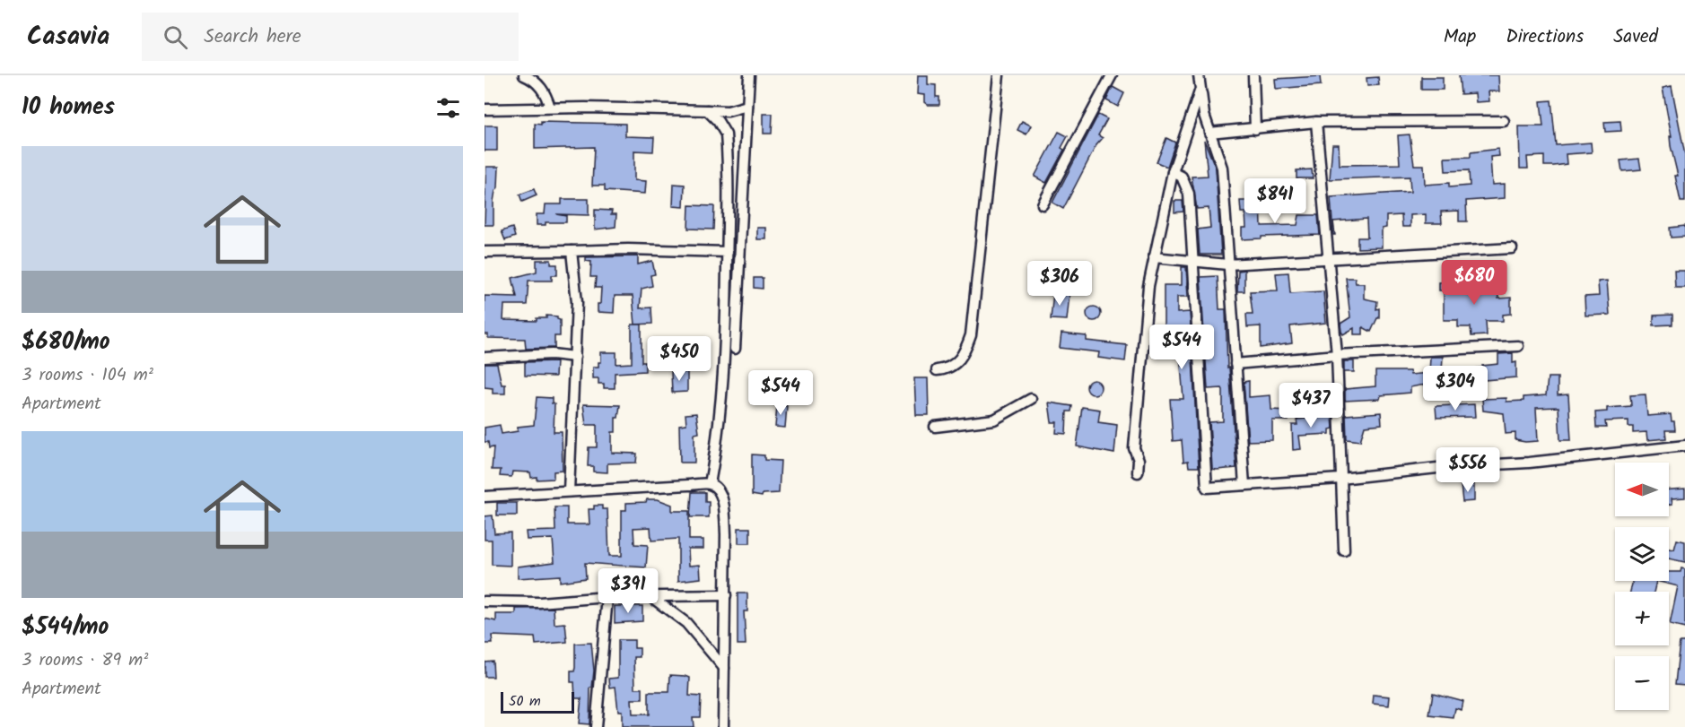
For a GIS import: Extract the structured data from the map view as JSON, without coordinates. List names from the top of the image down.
{
  "scale_bar": "50 m",
  "north": "left",
  "page": {
    "header": "Casavia",
    "search": "Search here",
    "nav": ["Map", "Directions", "Saved"],
    "heading": "10 homes",
    "list": [
      {
        "name": "$680/mo",
        "note": "3 rooms · 104 m² · Apartment"
      },
      {
        "name": "$544/mo",
        "note": "3 rooms · 89 m² · Apartment"
      }
    ],
    "price": [
      "$841",
      "$680",
      "$306",
      "$544",
      "$450",
      "$304",
      "$544",
      "$437",
      "$556",
      "$391"
    ],
    "map_buttons": ["+", "−"],
    "scale": "50 m"
  }
}
